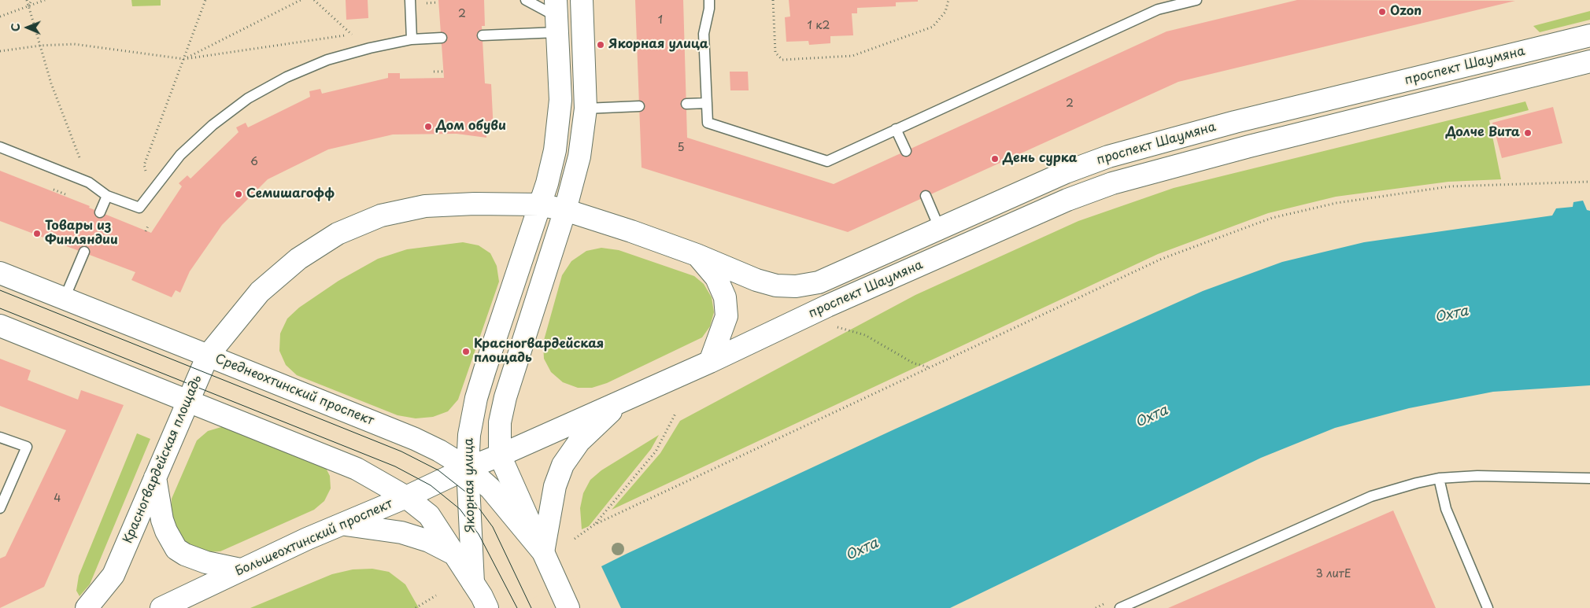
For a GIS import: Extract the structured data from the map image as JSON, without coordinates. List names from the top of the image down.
{
  "streets": {
    "street": [
      "проспект Шаумяна",
      "Среднеохтинский проспект",
      "Красногвардейская площадь",
      "Якорная улица",
      "Большеохтинский проспект"
    ]
  },
  "crossings": [
    ["проспект Шаумяна", "Красногвардейская площадь"],
    ["Среднеохтинский проспект", "Красногвардейская площадь"],
    ["Среднеохтинский проспект", "Якорная улица"],
    ["Среднеохтинский проспект", "Большеохтинский проспект"],
    ["Красногвардейская площадь", "Якорная улица"],
    ["Якорная улица", "Большеохтинский проспект"]
  ],
  "water": ["Охта"],
  "places": [
    "Ozon",
    "Якорная улица",
    "Дом обуви",
    "Долче Вита",
    "День сурка",
    "Семишагофф",
    "Товары из Финляндии",
    "Красногвардейская площадь"
  ],
  "house_numbers": [
    "2",
    "1",
    "1 к2",
    "2",
    "5",
    "6",
    "4",
    "3 литЕ"
  ],
  "north": "left"
}
